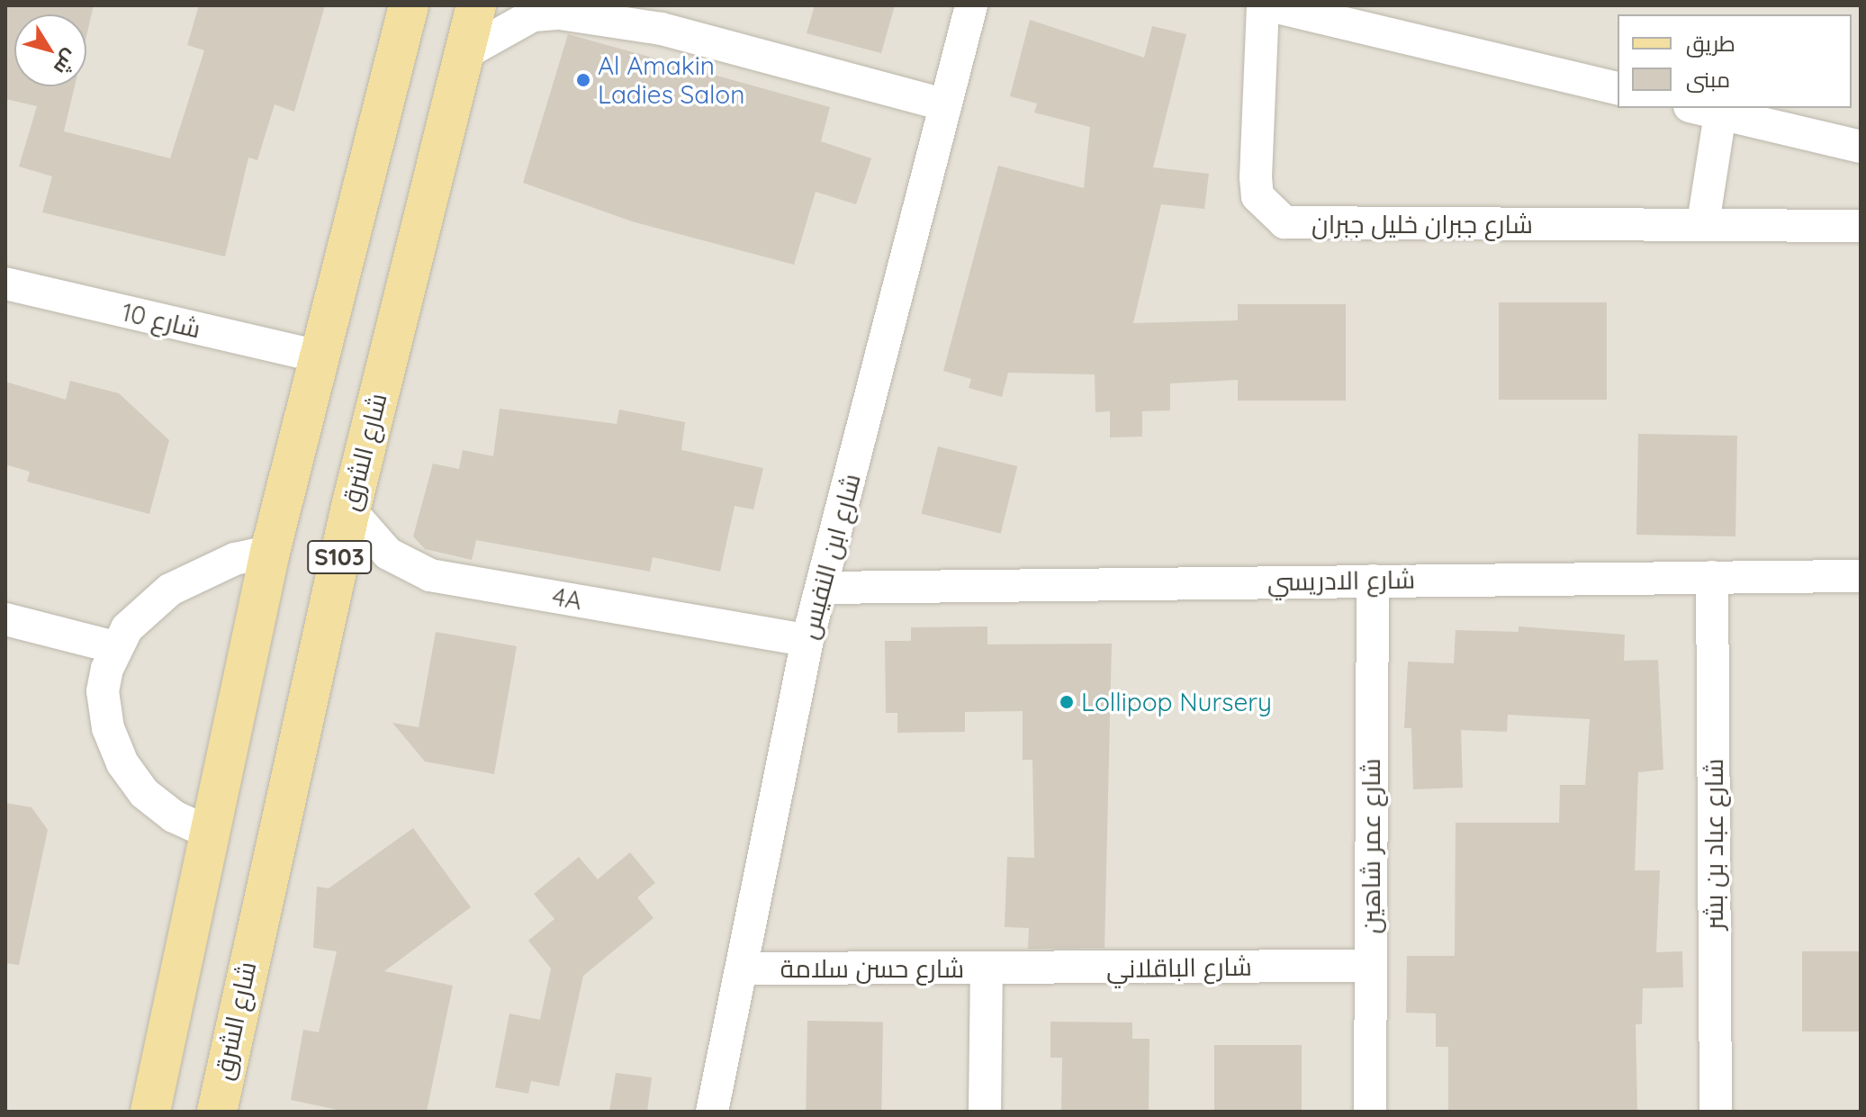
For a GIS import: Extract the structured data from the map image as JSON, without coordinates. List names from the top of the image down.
{
  "streets": {
    "main road": ["شارع الشرق", "S103"],
    "street": [
      "شارع جبران خليل جبران",
      "شارع 10",
      "شارع ابن النفيس",
      "شارع الادريسي",
      "4A",
      "شارع عباد بن بشر",
      "شارع عمر شاهين",
      "شارع الباقلاني",
      "شارع حسن سلامة"
    ]
  },
  "crossings": [
    ["شارع 10", "S103"],
    ["شارع الشرق", "4A"],
    ["شارع ابن النفيس", "شارع الادريسي"],
    ["شارع ابن النفيس", "4A"],
    ["شارع ابن النفيس", "شارع حسن سلامة"],
    ["شارع الادريسي", "شارع عباد بن بشر"],
    ["شارع الادريسي", "شارع عمر شاهين"],
    ["شارع عمر شاهين", "شارع الباقلاني"],
    ["شارع الباقلاني", "شارع حسن سلامة"]
  ],
  "places": ["Al Amakin Ladies Salon", "Lollipop Nursery"],
  "legend": ["طريق", "مبنى"],
  "north": "bottom right"
}
